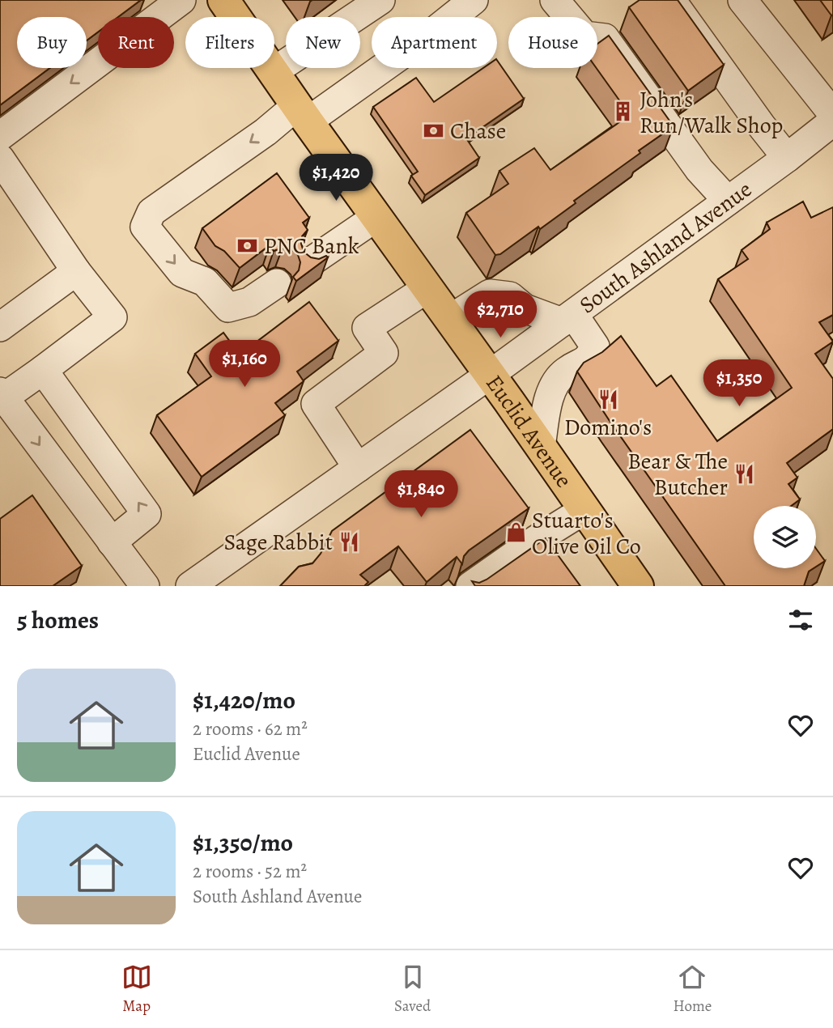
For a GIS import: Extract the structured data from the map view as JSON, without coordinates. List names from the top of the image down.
{
  "streets": {
    "main road": ["Euclid Avenue"],
    "street": ["South Ashland Avenue"]
  },
  "crossings": [
    ["South Ashland Avenue", "Euclid Avenue"]
  ],
  "places": {
    "building": ["John's Run/Walk Shop"],
    "bank": ["Chase", "PNC Bank"],
    "restaurant": ["Domino's", "Bear & The Butcher", "Sage Rabbit"],
    "shop": ["Stuarto's Olive Oil Co"]
  },
  "page": {
    "chip": [
      "Buy",
      "Rent",
      "Filters",
      "New",
      "Apartment",
      "House"
    ],
    "price": [
      "$1,420",
      "$2,710",
      "$1,160",
      "$1,350",
      "$1,840"
    ],
    "heading": "5 homes",
    "list": [
      {
        "name": "$1,420/mo",
        "note": "2 rooms · 62 m² · Euclid Avenue"
      },
      {
        "name": "$1,350/mo",
        "note": "2 rooms · 52 m² · South Ashland Avenue"
      }
    ],
    "tabs": ["Map", "Saved", "Home"]
  }
}
